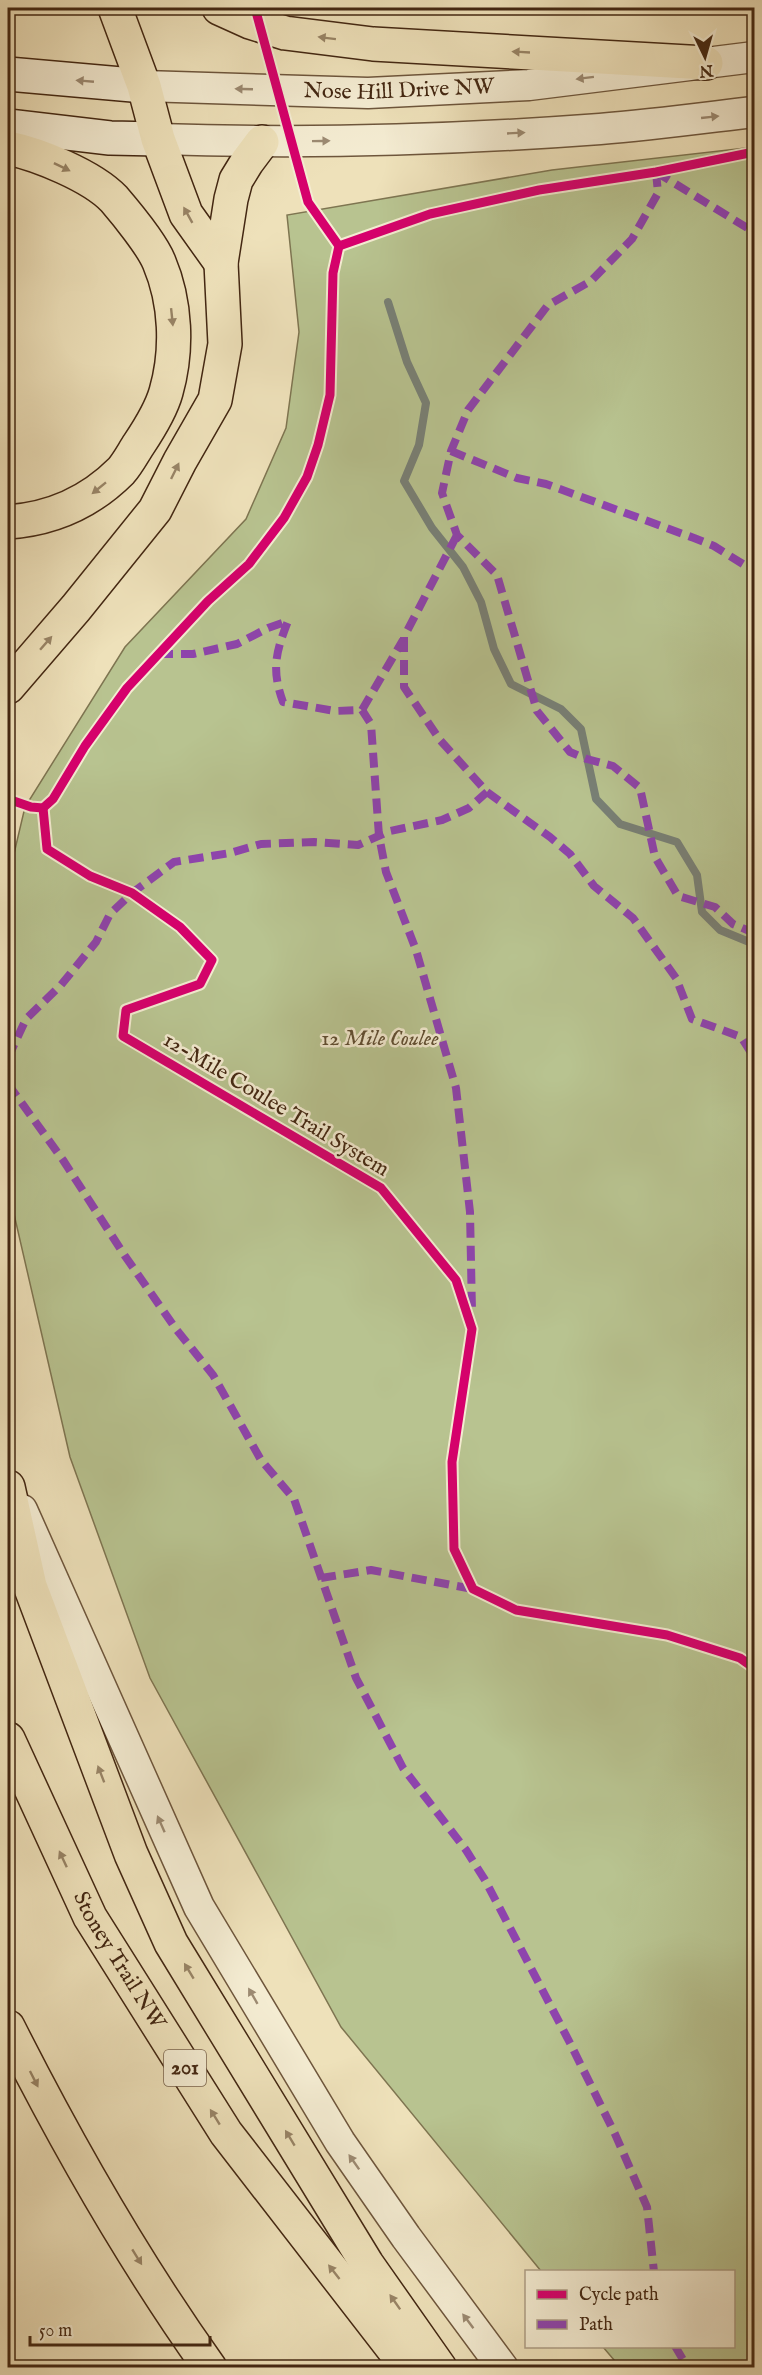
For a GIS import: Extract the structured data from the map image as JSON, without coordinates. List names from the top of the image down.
{
  "streets": {
    "highway": ["Stoney Trail NW", "201"],
    "main road": ["Nose Hill Drive NW"],
    "cycle path": ["12-Mile Coulee Trail System"]
  },
  "parks": ["12 Mile Coulee"],
  "legend": ["Cycle path", "Path"],
  "scale_bar": "50 m",
  "north": "bottom"
}
